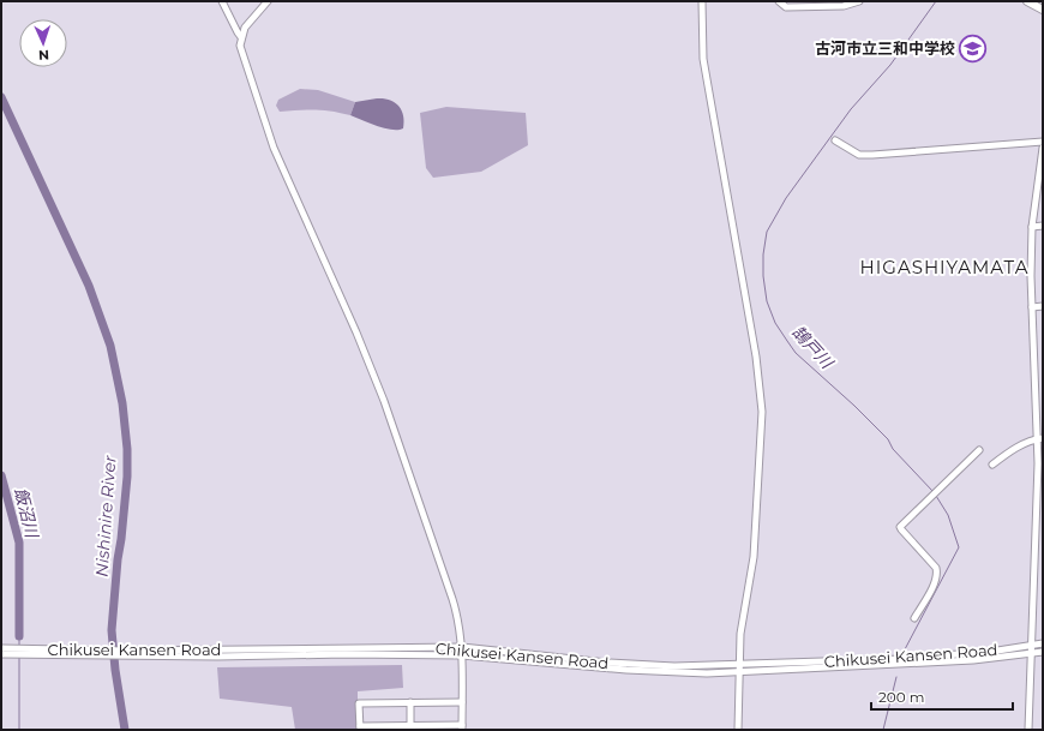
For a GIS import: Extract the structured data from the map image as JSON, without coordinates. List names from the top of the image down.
{
  "streets": {
    "street": ["Chikusei Kansen Road"]
  },
  "districts": ["HIGASHIYAMATA"],
  "water": ["鵠戸川", "飯沼川", "Nishinire River"],
  "places": {
    "school or university": ["古河市立三和中学校"]
  },
  "scale_bar": "200 m",
  "north": "bottom"
}
